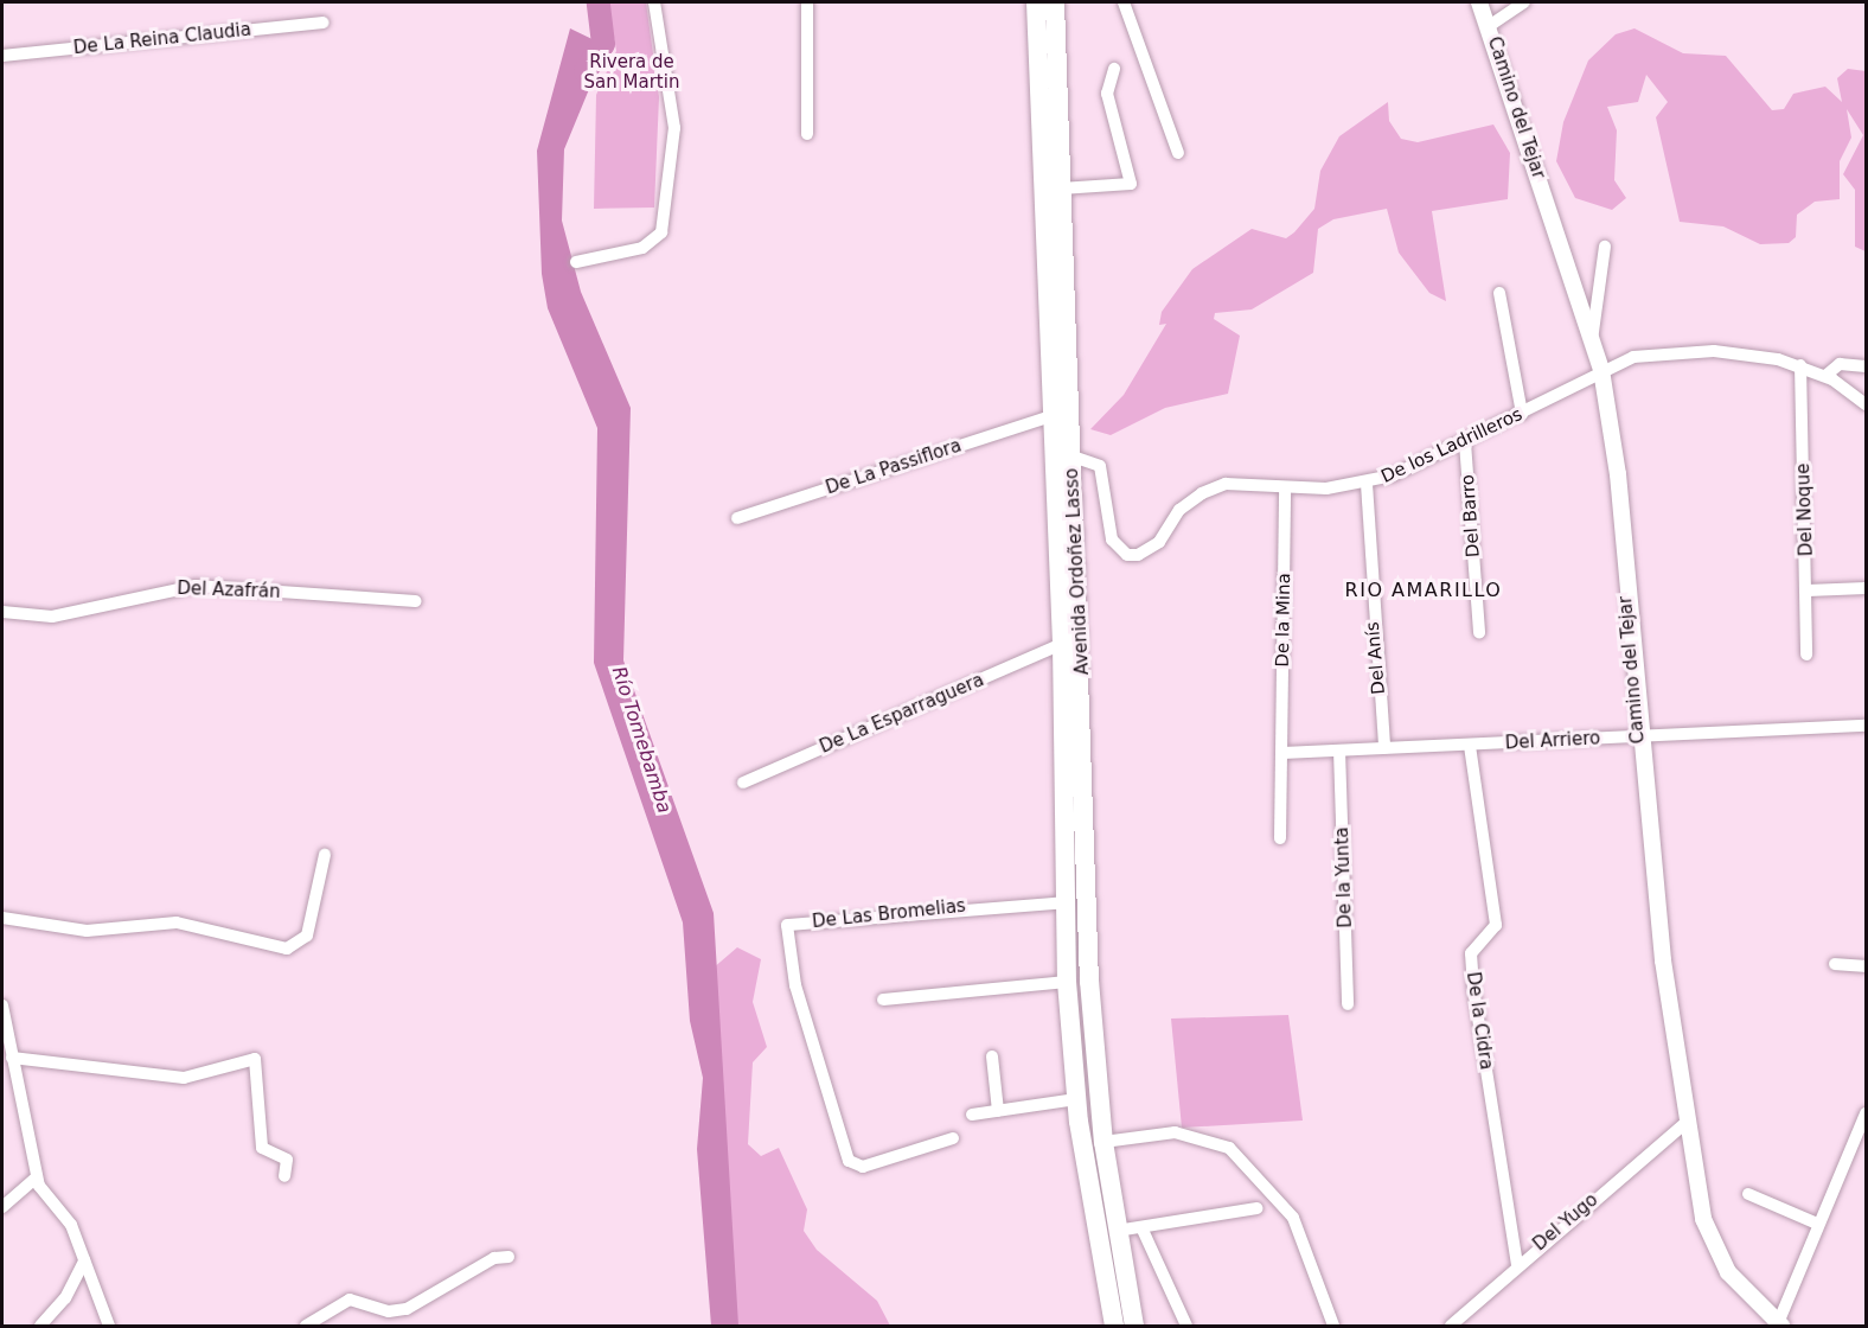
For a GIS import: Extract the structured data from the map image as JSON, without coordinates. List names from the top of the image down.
{
  "streets": {
    "main road": ["Avenida Ordoñez Lasso"],
    "street": [
      "De La Reina Claudia",
      "Camino del Tejar",
      "De los Ladrilleros",
      "De La Passiflora",
      "Del Noque",
      "Del Barro",
      "Del Azafrán",
      "De la Mina",
      "Del Anís",
      "De La Esparraguera",
      "Del Arriero",
      "De la Yunta",
      "De Las Bromelias",
      "De la Cidra",
      "Del Yugo"
    ]
  },
  "crossings": [
    ["Camino del Tejar", "De los Ladrilleros"],
    ["Camino del Tejar", "Del Arriero"],
    ["Camino del Tejar", "Del Yugo"],
    ["De los Ladrilleros", "Del Noque"],
    ["De los Ladrilleros", "Del Barro"],
    ["De los Ladrilleros", "Avenida Ordoñez Lasso"],
    ["De los Ladrilleros", "De la Mina"],
    ["De los Ladrilleros", "Del Anís"],
    ["De La Passiflora", "Avenida Ordoñez Lasso"],
    ["Avenida Ordoñez Lasso", "De La Esparraguera"],
    ["Avenida Ordoñez Lasso", "De Las Bromelias"],
    ["De la Mina", "Del Arriero"],
    ["Del Anís", "Del Arriero"],
    ["Del Arriero", "De la Yunta"],
    ["Del Arriero", "De la Cidra"],
    ["De la Cidra", "Del Yugo"]
  ],
  "districts": ["RIO AMARILLO"],
  "water": ["Río Tomebamba"],
  "parks": ["Rivera de San Martin"]
}
